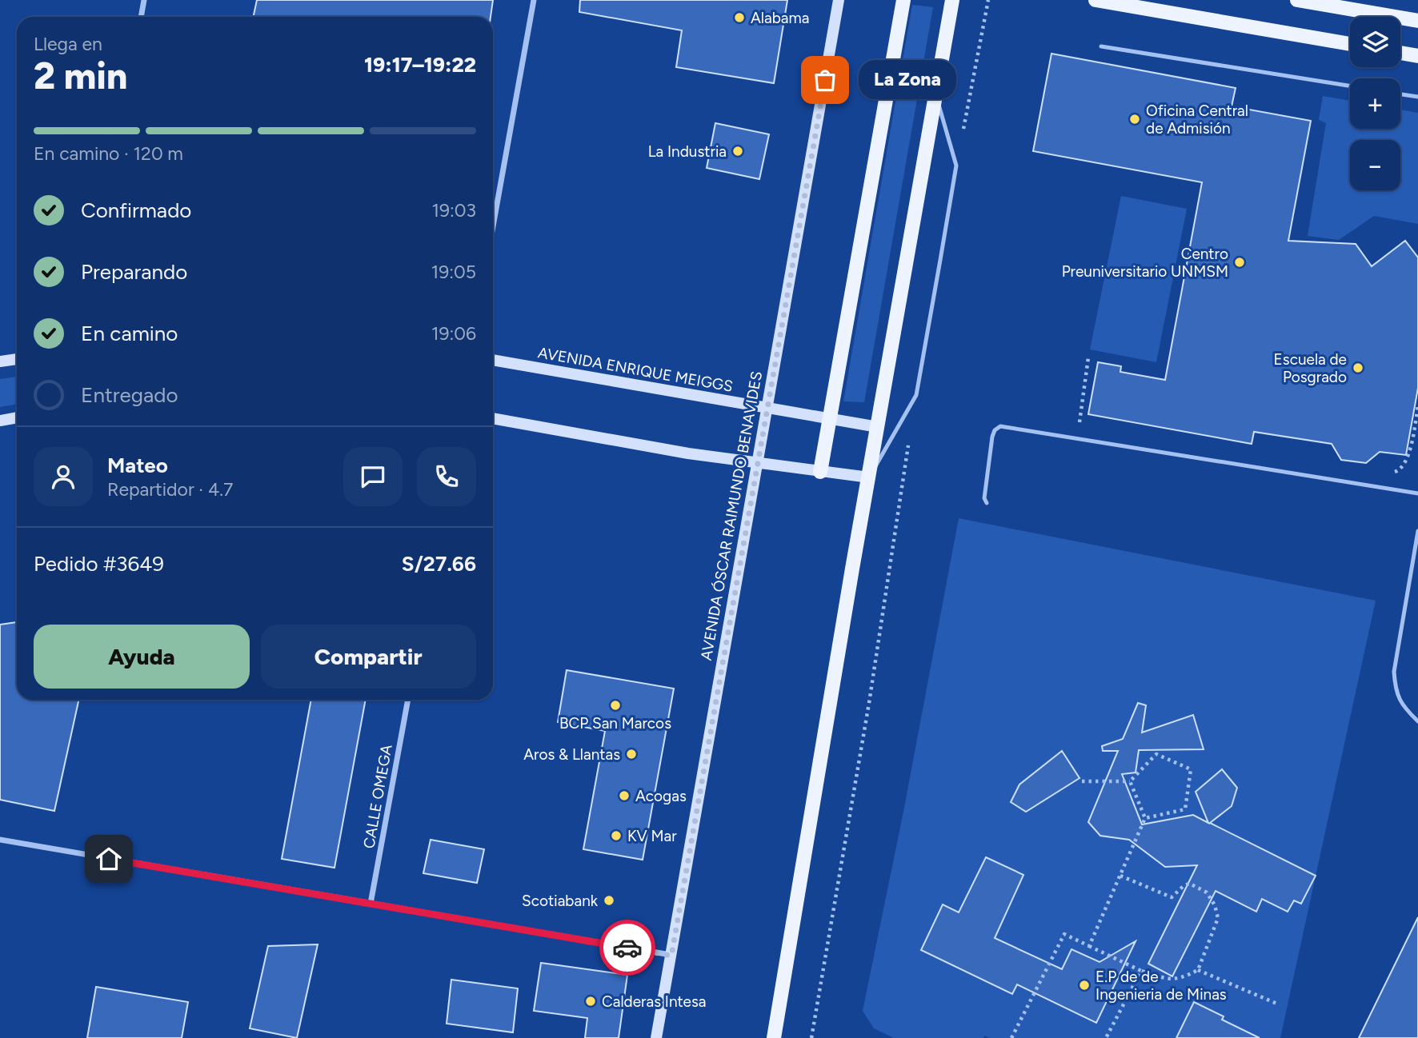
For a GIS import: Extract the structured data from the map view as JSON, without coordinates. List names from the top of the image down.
{
  "streets": {
    "main road": ["AVENIDA ENRIQUE MEIGGS", "AVENIDA ÓSCAR RAIMUNDO BENAVIDES"],
    "street": ["CALLE OMEGA"]
  },
  "crossings": [
    ["AVENIDA ENRIQUE MEIGGS", "AVENIDA ÓSCAR RAIMUNDO BENAVIDES"]
  ],
  "places": [
    "Alabama",
    "La Zona",
    "Oficina Central de Admisión",
    "La Industria",
    "Centro Preuniversitario UNMSM",
    "Escuela de Posgrado",
    "BCP San Marcos",
    "Aros & Llantas",
    "Acogas",
    "KV Mar",
    "Scotiabank",
    "E.P de de Ingenieria de Minas",
    "Calderas Intesa"
  ],
  "page": {
    "map_buttons": ["+", "−"],
    "heading": ["2 min", "Llega en", "19:17–19:22"],
    "panel": [
      "Mateo",
      "Repartidor · 4.7",
      "Pedido #3649",
      "S/27.66"
    ],
    "bubble": "La Zona",
    "bar": "En camino · 120 m",
    "list": [
      ["Confirmado", "19:03"],
      ["Preparando", "19:05"],
      ["En camino", "19:06"],
      "Entregado"
    ],
    "buttons": ["Ayuda", "Compartir"]
  }
}
